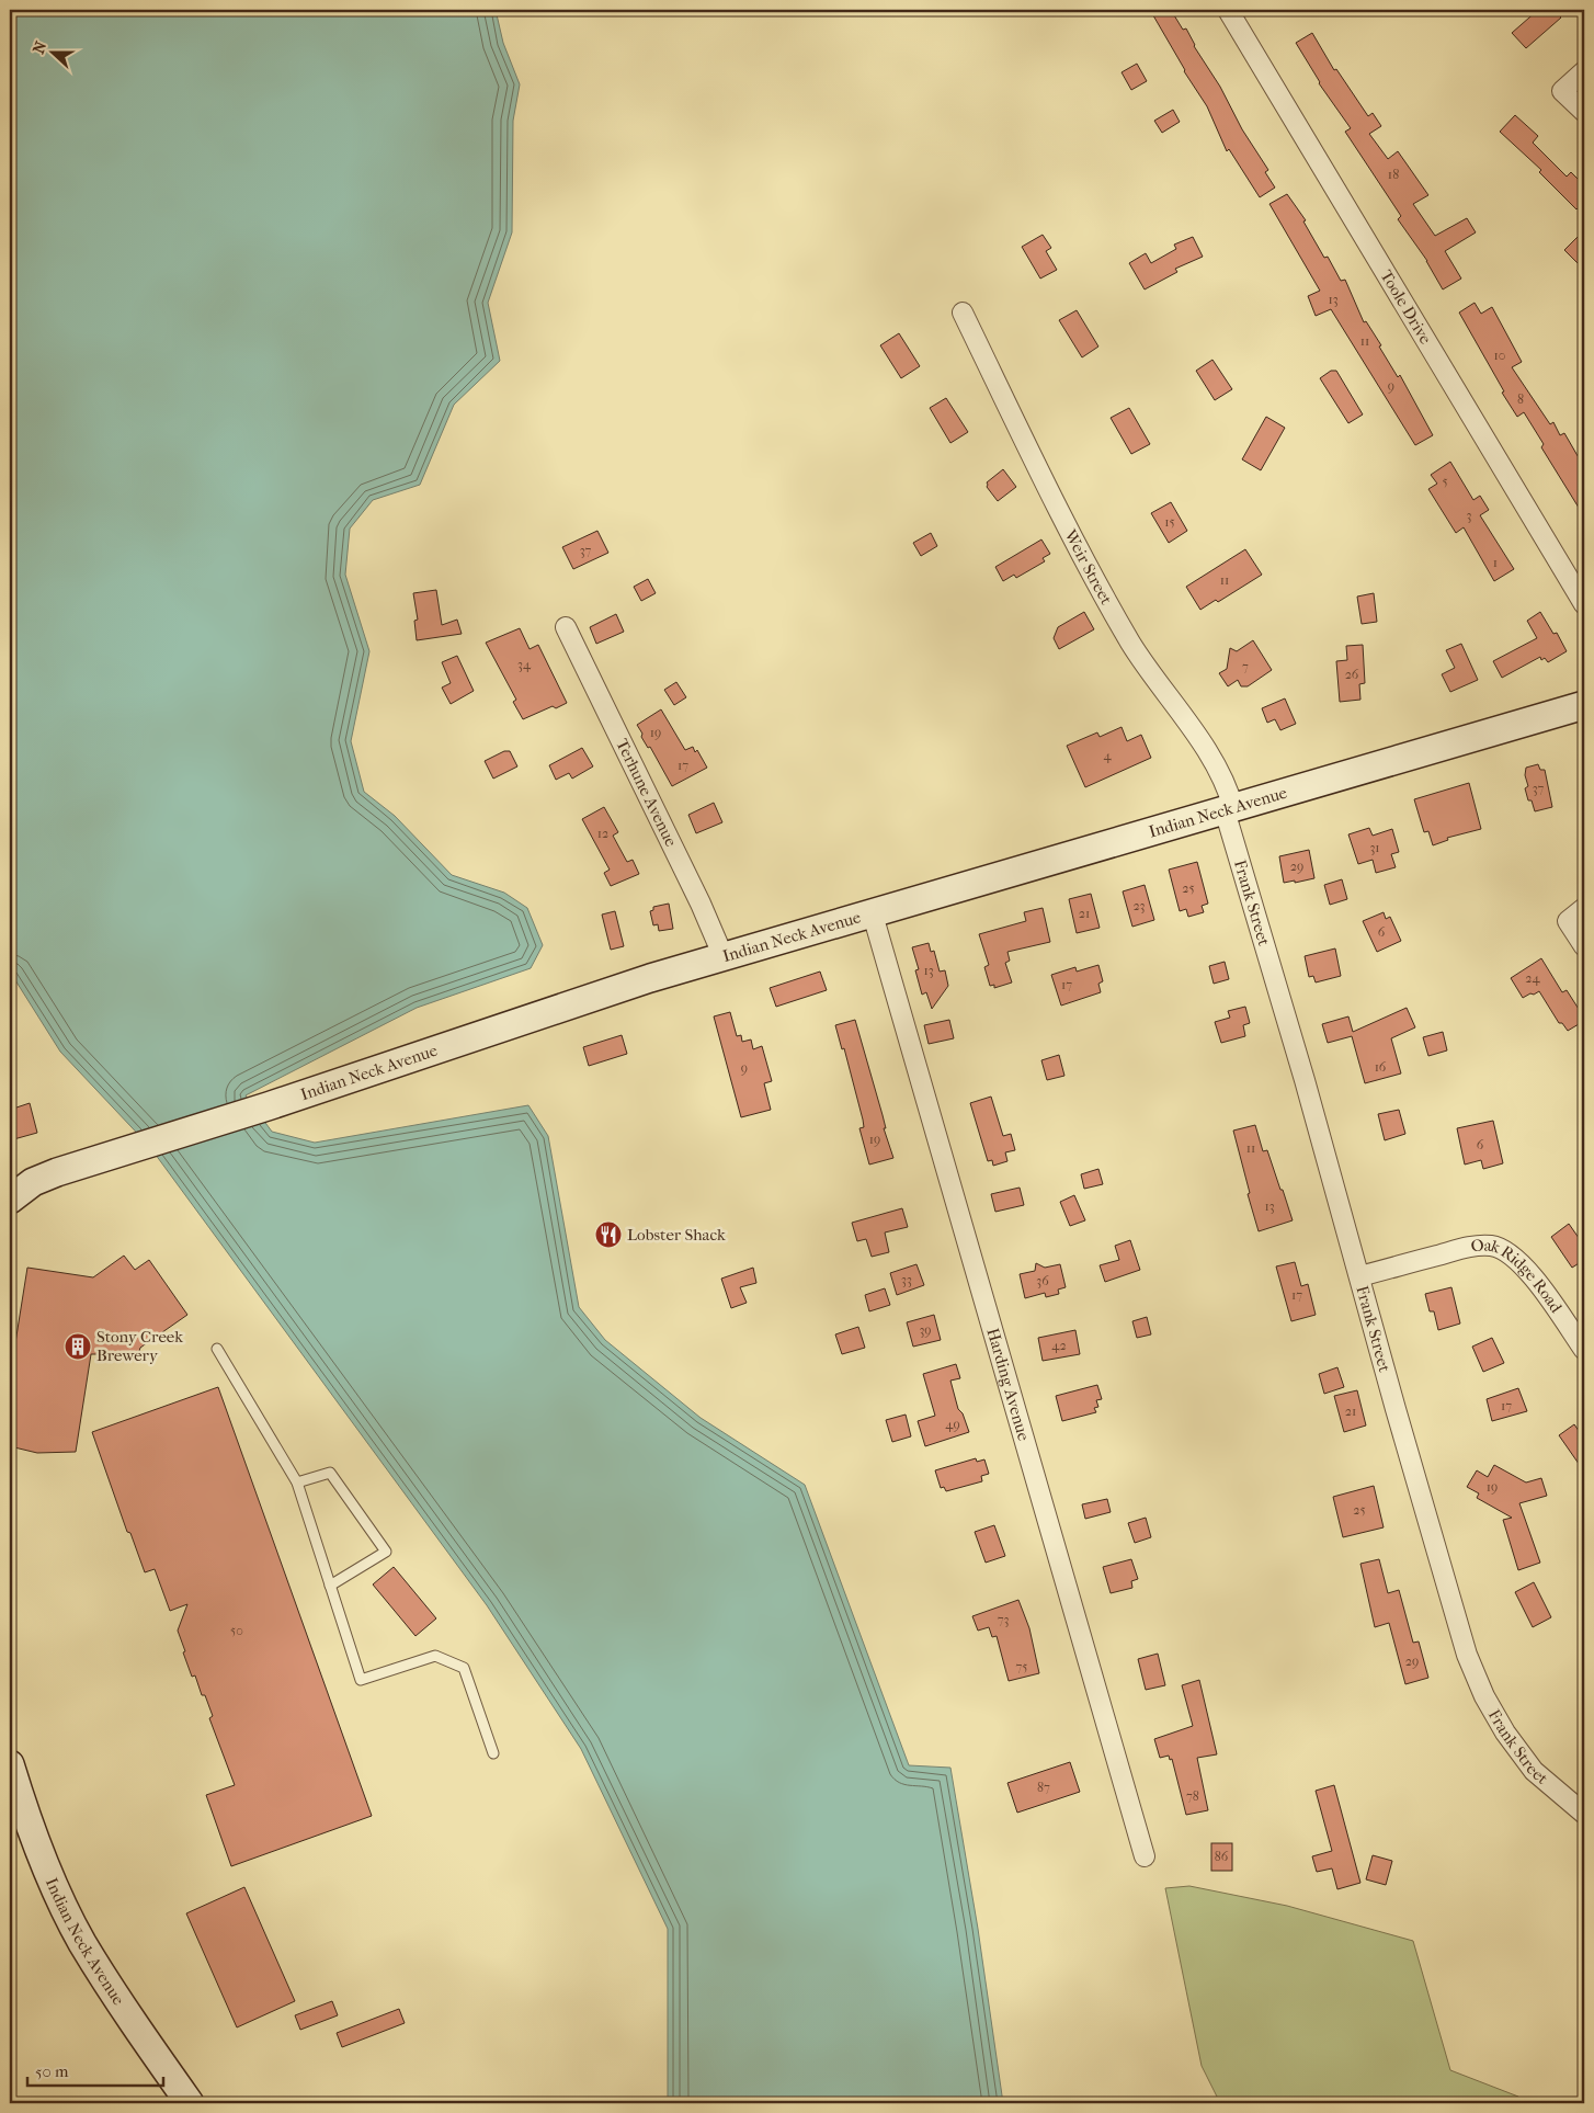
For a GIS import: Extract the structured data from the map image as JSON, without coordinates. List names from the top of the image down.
{
  "streets": {
    "street": [
      "Toole Drive",
      "Weir Street",
      "Terhune Avenue",
      "Indian Neck Avenue",
      "Frank Street",
      "Oak Ridge Road",
      "Harding Avenue"
    ]
  },
  "crossings": [
    ["Weir Street", "Indian Neck Avenue"],
    ["Weir Street", "Frank Street"],
    ["Terhune Avenue", "Indian Neck Avenue"],
    ["Indian Neck Avenue", "Frank Street"],
    ["Indian Neck Avenue", "Harding Avenue"],
    ["Frank Street", "Oak Ridge Road"]
  ],
  "places": {
    "restaurant": ["Lobster Shack"],
    "building": ["Stony Creek Brewery"]
  },
  "house_numbers": [
    "18",
    "13",
    "11",
    "10",
    "9",
    "8",
    "5",
    "3",
    "15",
    "37",
    "1",
    "11",
    "34",
    "7",
    "26",
    "19",
    "4",
    "17",
    "37",
    "12",
    "31",
    "29",
    "25",
    "23",
    "21",
    "6",
    "13",
    "24",
    "17",
    "16",
    "9",
    "19",
    "6",
    "11",
    "13",
    "33",
    "36",
    "17",
    "39",
    "42",
    "17",
    "21",
    "49",
    "19",
    "25",
    "73",
    "50",
    "29",
    "75",
    "87",
    "78",
    "86"
  ],
  "scale_bar": "50 m",
  "north": "left"
}
